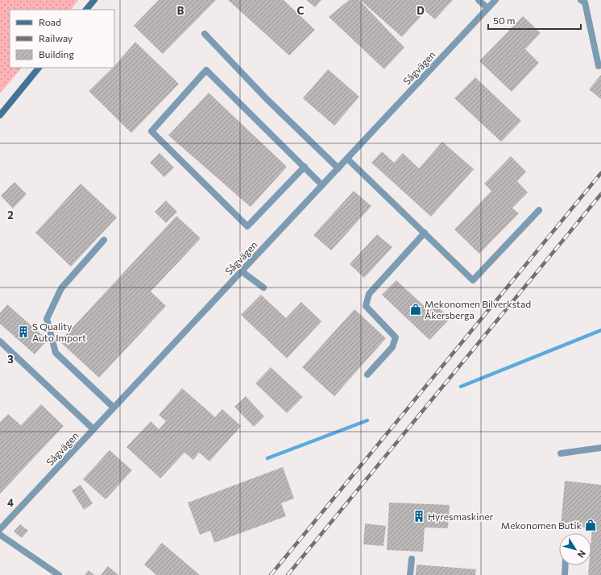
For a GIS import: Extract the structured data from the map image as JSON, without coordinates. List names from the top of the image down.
{
  "streets": {
    "street": ["Sågvägen"]
  },
  "places": {
    "shop": ["Mekonomen Bilverkstad Åkersberga", "Mekonomen Butik"],
    "building": ["S Quality Auto Import", "Hyresmaskiner"]
  },
  "legend": ["Road", "Railway", "Building"],
  "scale_bar": "50 m",
  "north": "bottom right",
  "grid": {
    "columns": ["B", "C", "D"],
    "rows": ["2", "3", "4"]
  }
}
